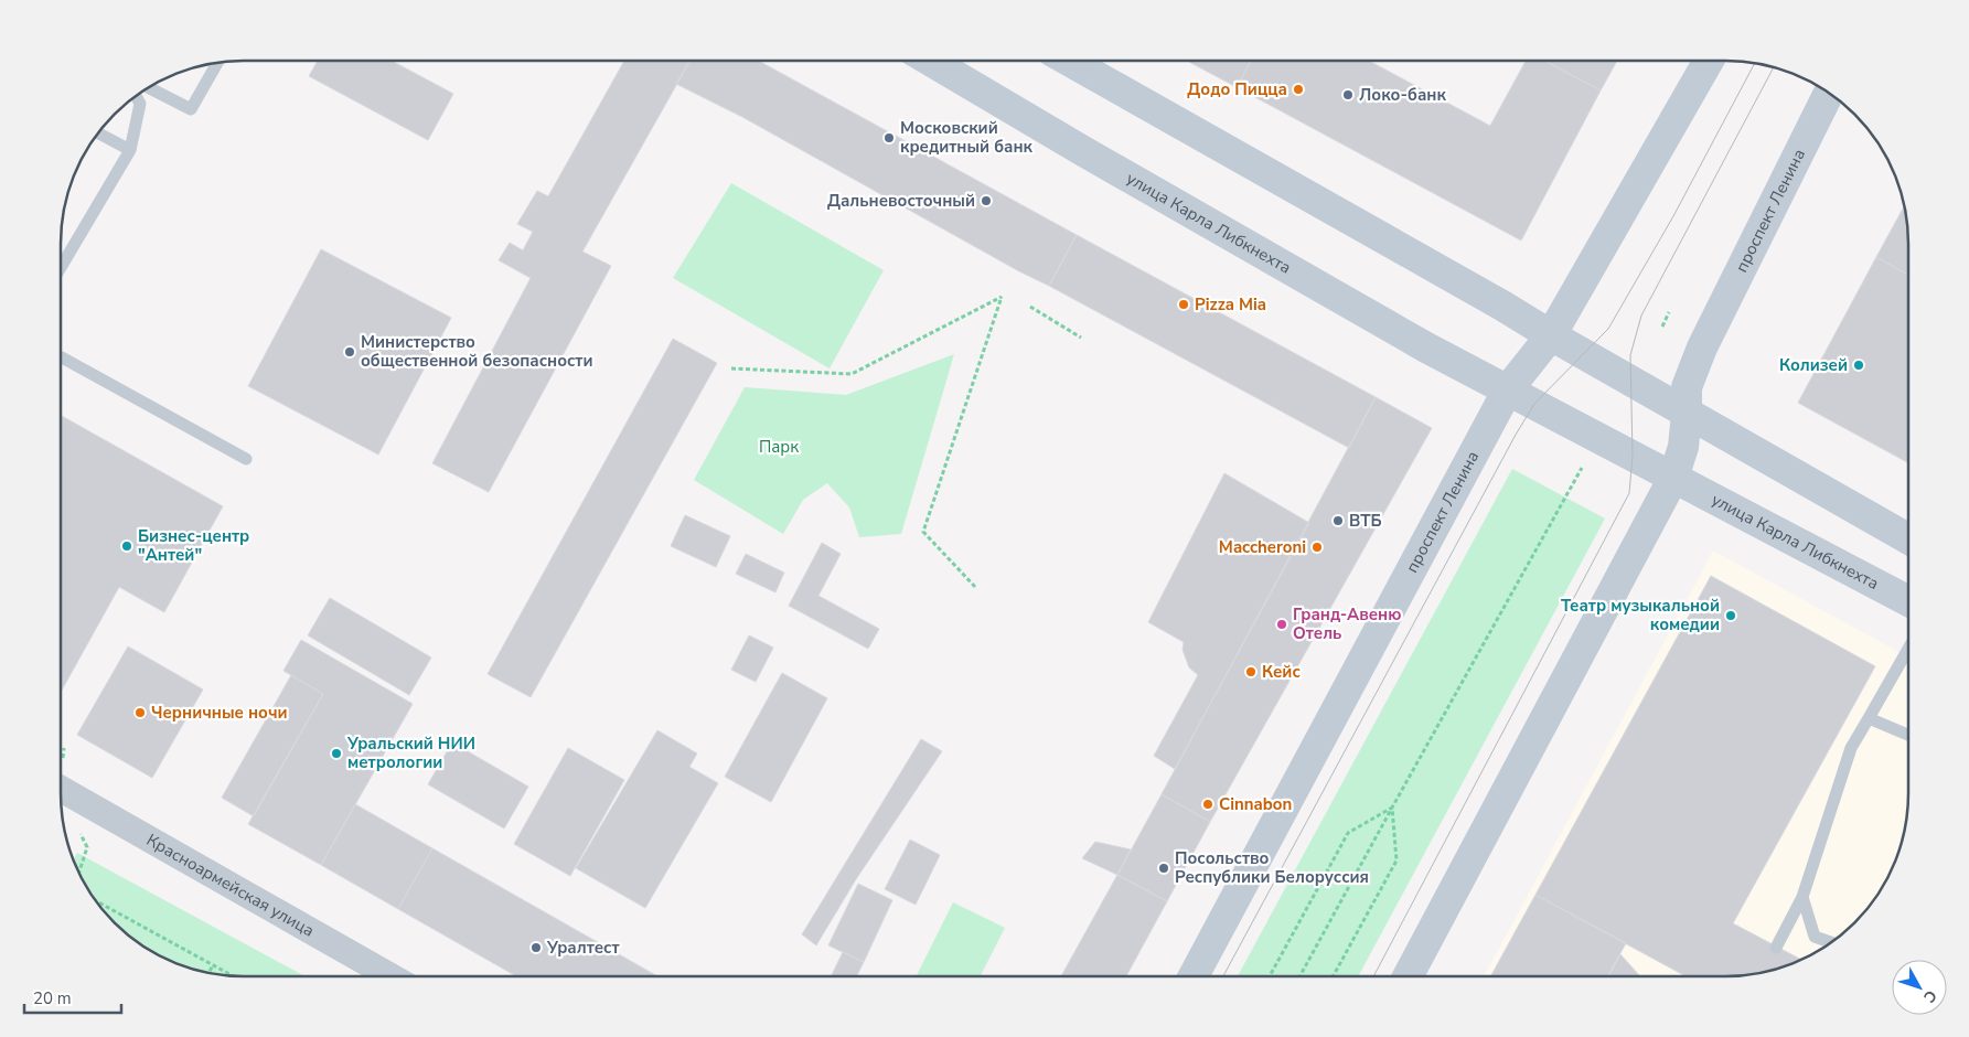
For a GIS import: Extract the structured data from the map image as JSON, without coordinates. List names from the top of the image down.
{
  "streets": {
    "main road": ["проспект Ленина", "улица Карла Либкнехта"],
    "street": ["Красноармейская улица"]
  },
  "crossings": [
    ["проспект Ленина", "улица Карла Либкнехта"]
  ],
  "parks": ["Парк"],
  "places": [
    "Додо Пицца",
    "Локо-банк",
    "Московский кредитный банк",
    "Дальневосточный",
    "Pizza Mia",
    "Министерство общественной безопасности",
    "Колизей",
    "ВТБ",
    "Бизнес-центр \"Антей\"",
    "Maccheroni",
    "Театр музыкальной комедии",
    "Гранд-Авеню Отель",
    "Кейс",
    "Черничные ночи",
    "Уральский НИИ метрологии",
    "Cinnabon",
    "Посольство Республики Белоруссия",
    "Уралтест"
  ],
  "scale_bar": "20 m",
  "north": "bottom right"
}
